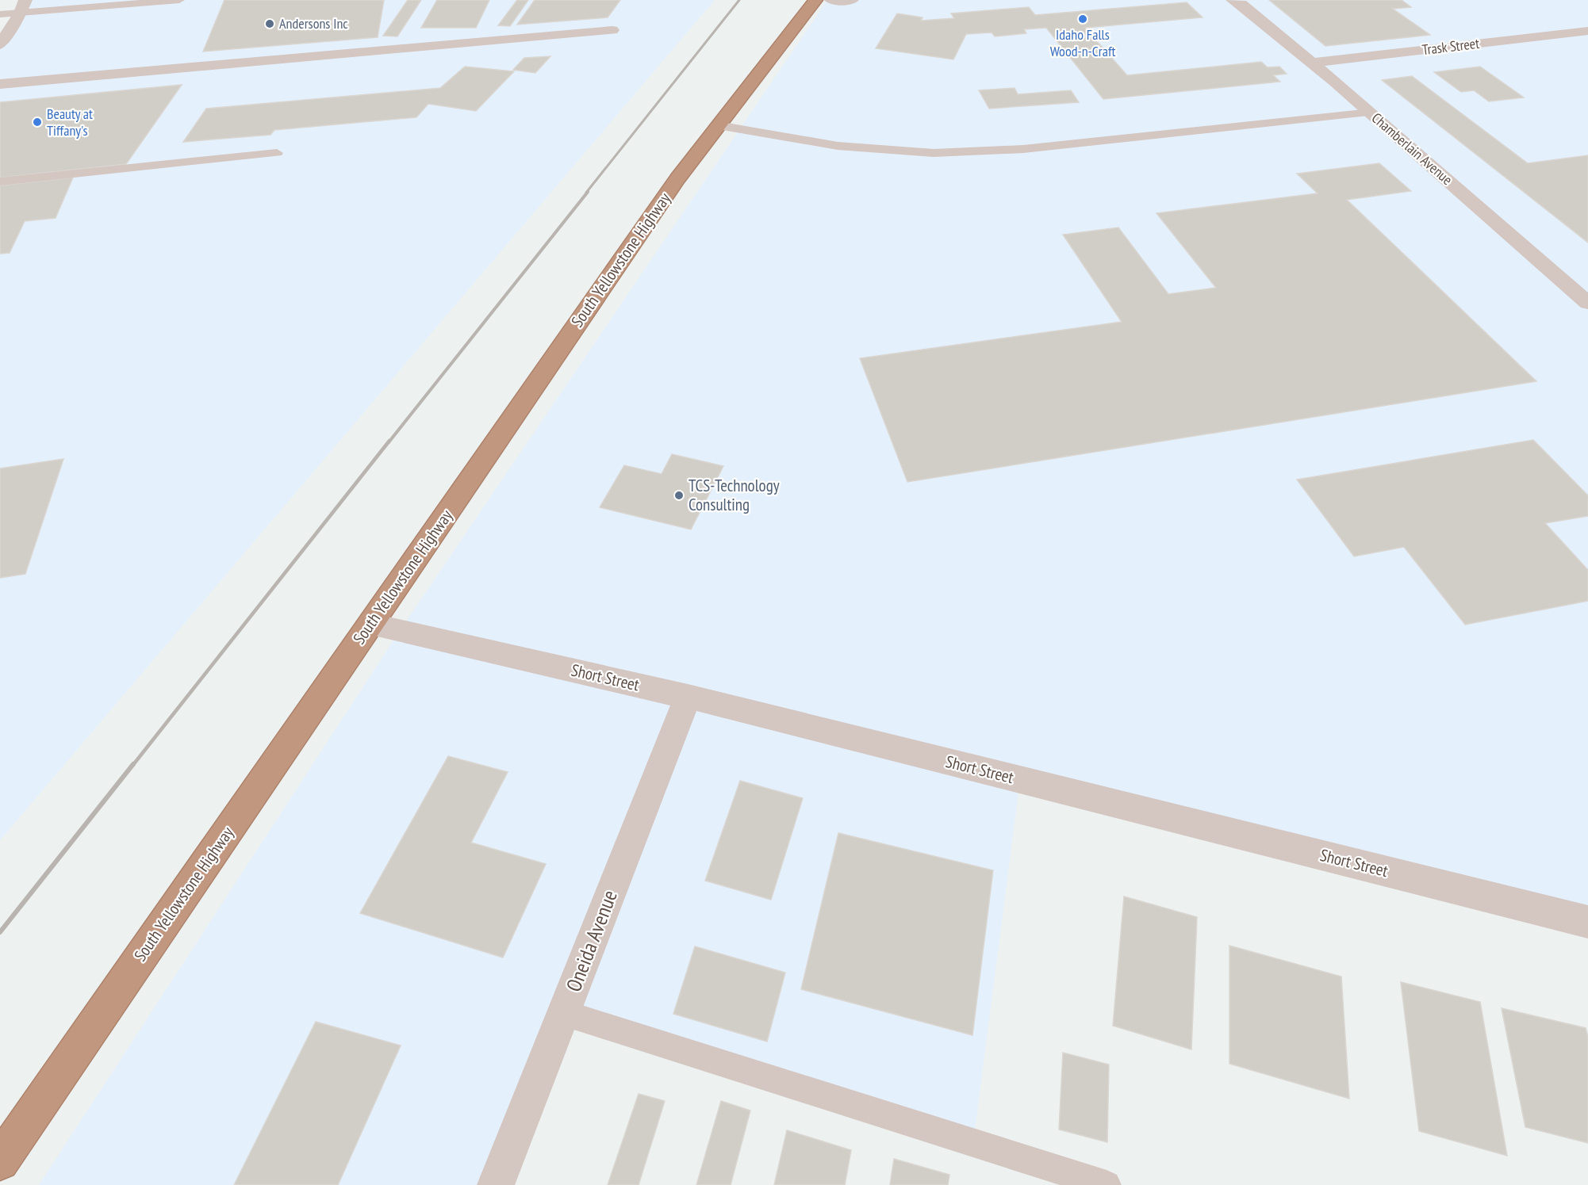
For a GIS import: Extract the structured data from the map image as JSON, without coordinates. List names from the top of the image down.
{
  "streets": {
    "highway": ["South Yellowstone Highway"],
    "street": [
      "Trask Street",
      "Chamberlain Avenue",
      "Short Street",
      "Oneida Avenue"
    ]
  },
  "crossings": [
    ["Trask Street", "Chamberlain Avenue"],
    ["South Yellowstone Highway", "Short Street"],
    ["Short Street", "Oneida Avenue"]
  ],
  "places": [
    "Idaho Falls Wood-n-Craft",
    "Andersons Inc",
    "Beauty at Tiffany's",
    "TCS-Technology Consulting"
  ]
}
